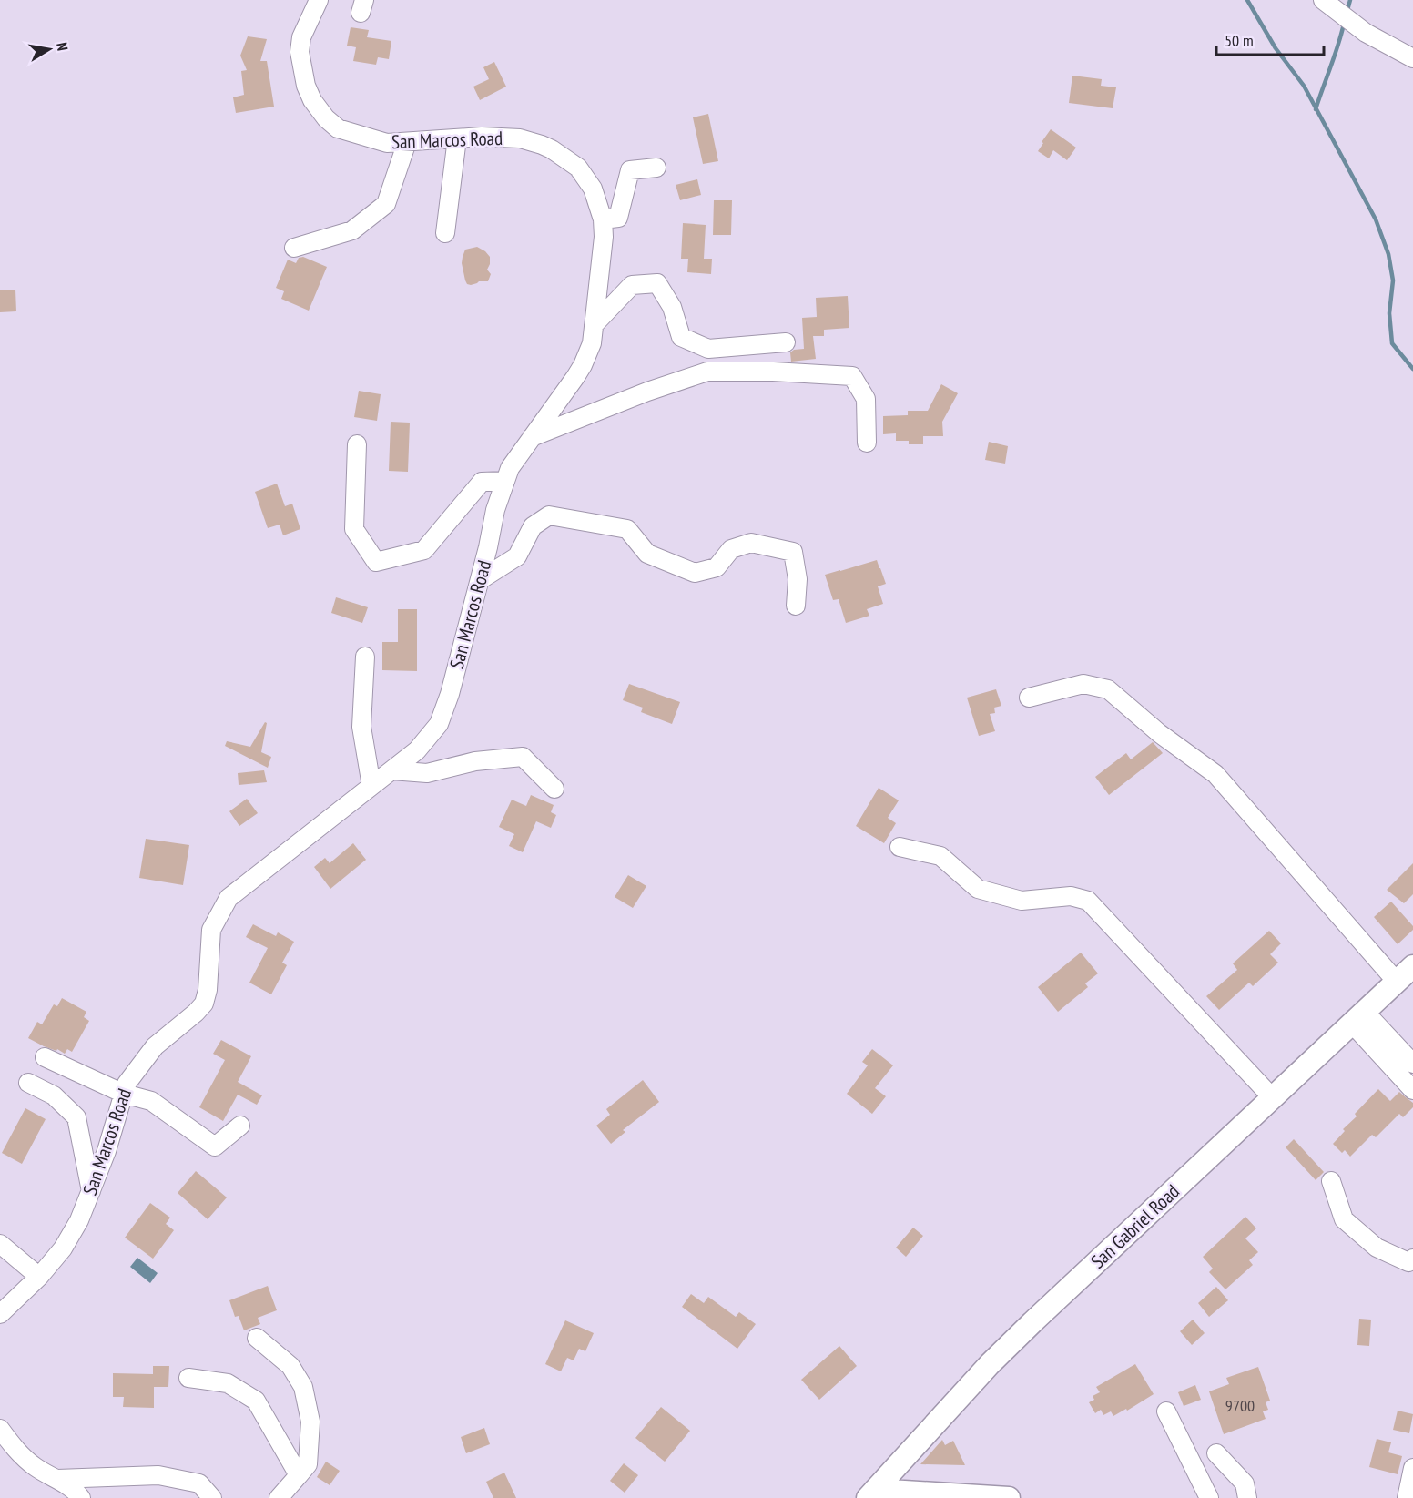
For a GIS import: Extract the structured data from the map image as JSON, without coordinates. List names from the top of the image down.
{
  "streets": {
    "street": ["San Marcos Road", "San Gabriel Road"]
  },
  "house_numbers": ["9700"],
  "scale_bar": "50 m",
  "north": "right"
}
